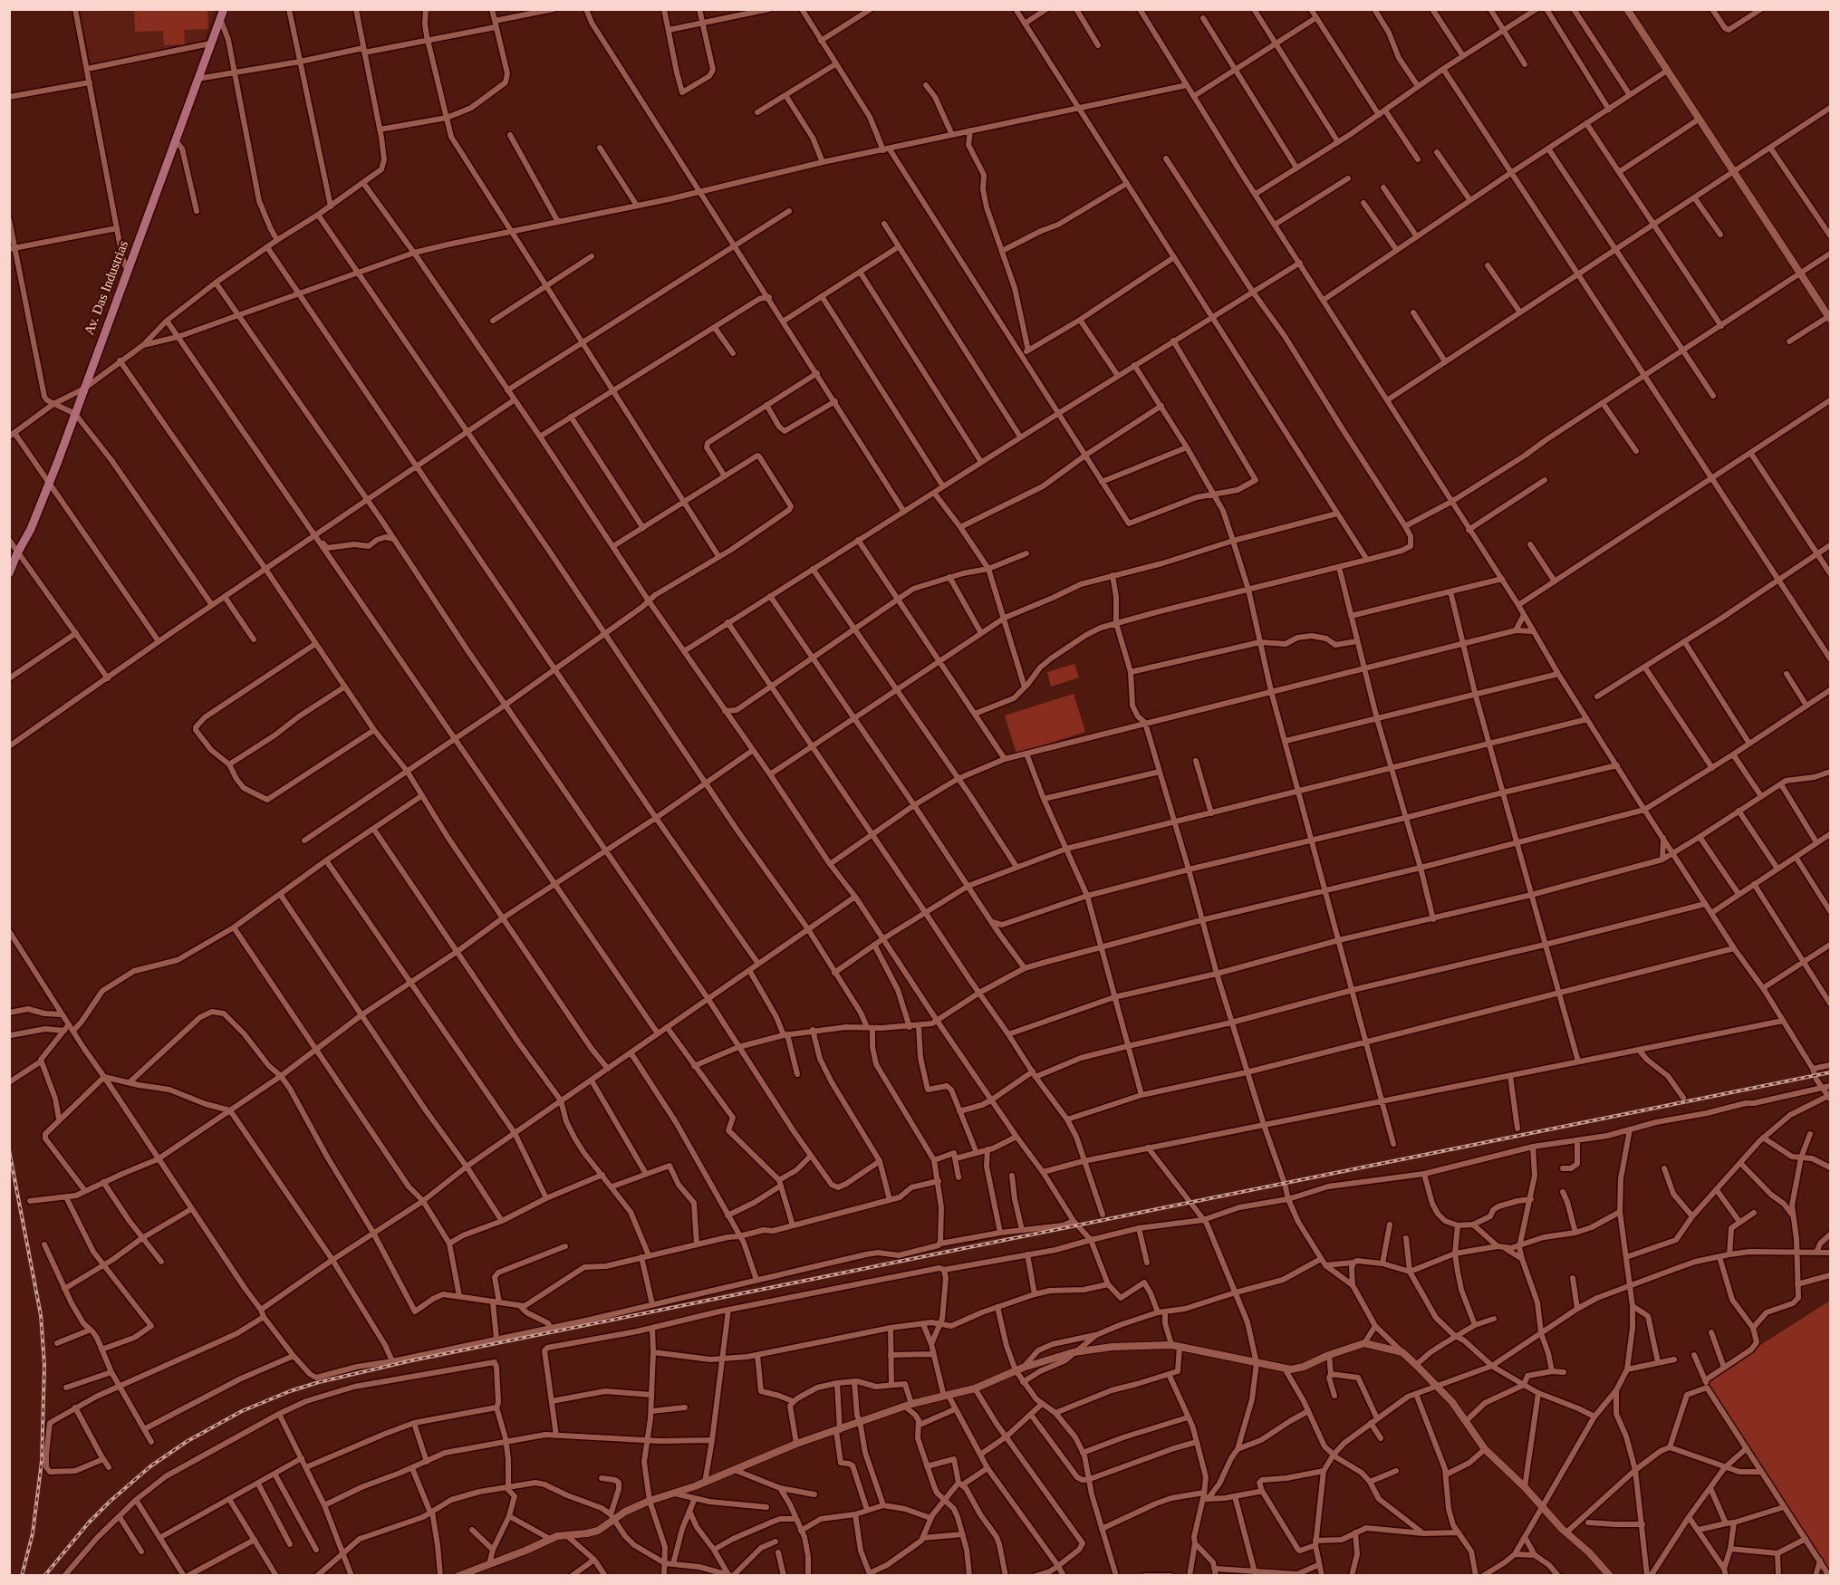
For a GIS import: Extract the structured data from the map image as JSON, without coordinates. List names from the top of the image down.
{
  "streets": {
    "main road": ["Av. Das Industrias"]
  }
}
